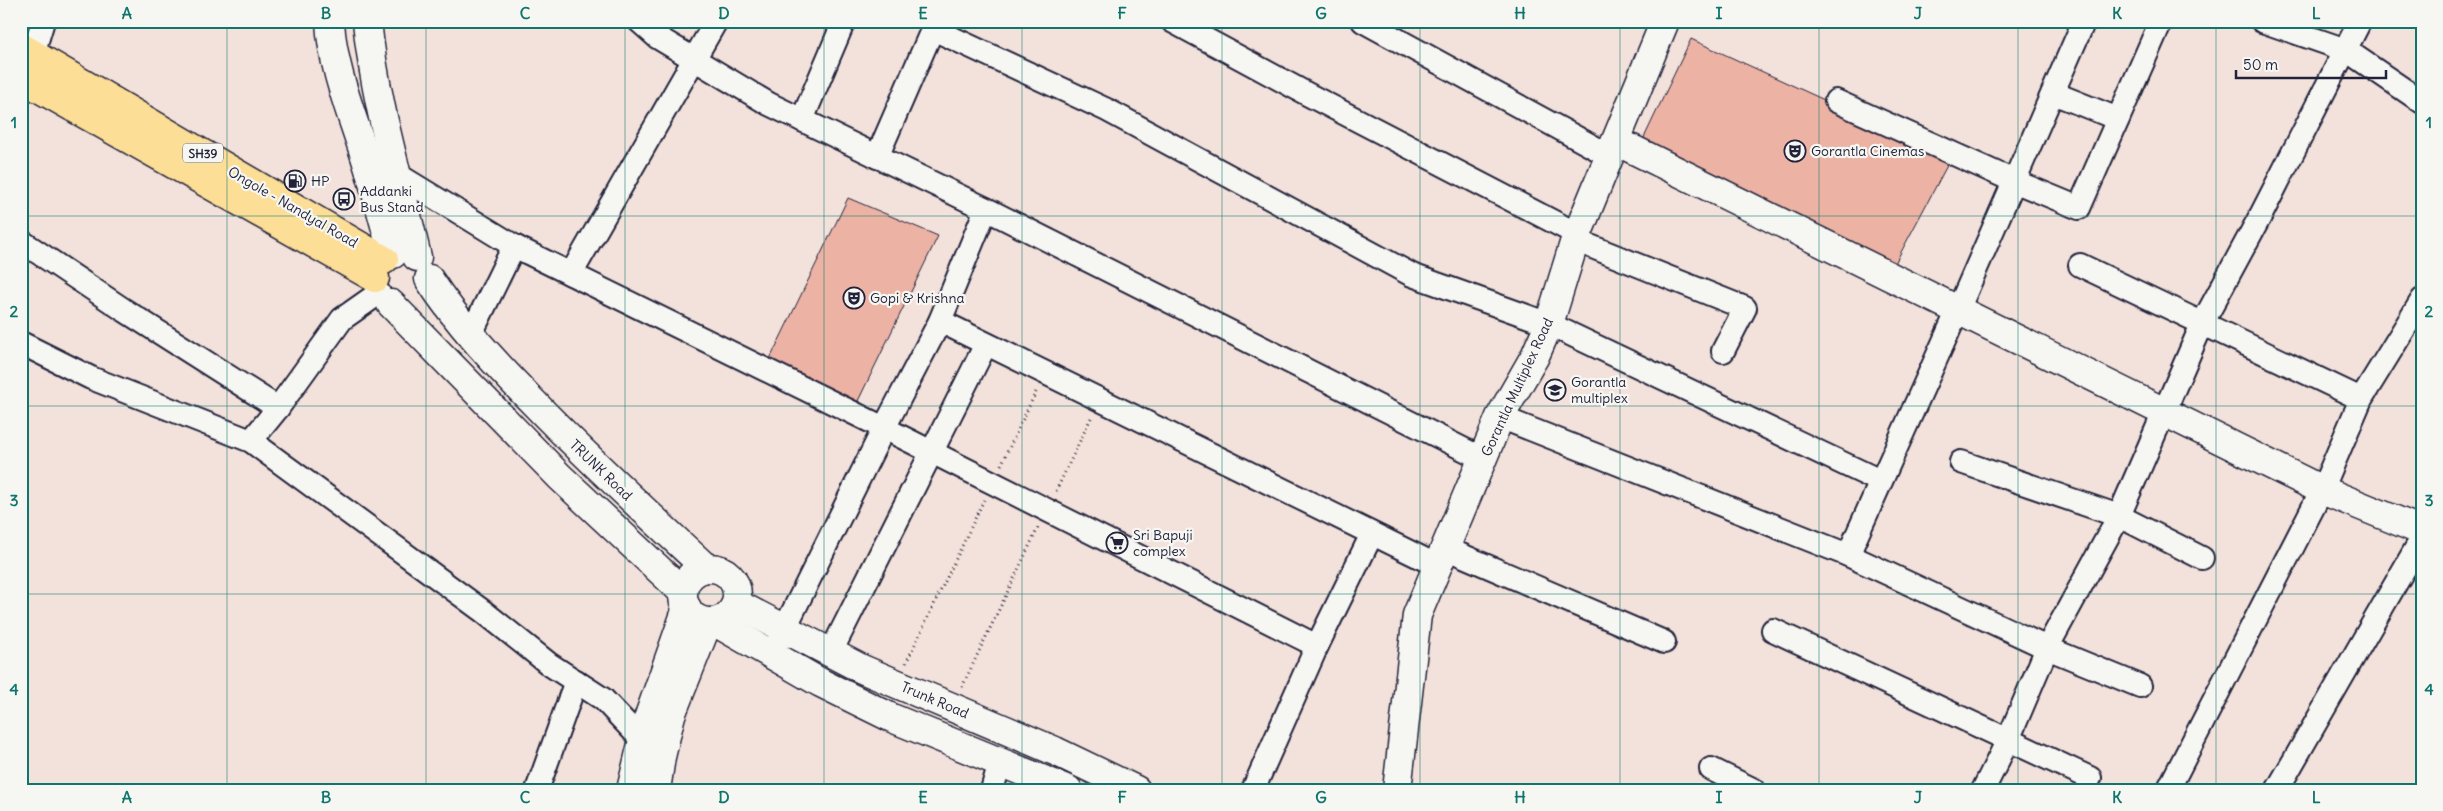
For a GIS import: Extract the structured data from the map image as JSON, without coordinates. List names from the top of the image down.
{
  "streets": {
    "main road": [
      "SH39",
      "Ongole - Nandyal Road",
      "Gorantla Multiplex Road",
      "TRUNK Road",
      "Trunk Road"
    ]
  },
  "crossings": [
    ["Ongole - Nandyal Road", "TRUNK Road"],
    ["TRUNK Road", "Trunk Road"]
  ],
  "places": {
    "theatre": ["Gorantla Cinemas", "Gopi & Krishna"],
    "fuel station": ["HP"],
    "bus stop": ["Addanki Bus Stand"],
    "school or university": ["Gorantla multiplex"],
    "supermarket": ["Sri Bapuji complex"]
  },
  "scale_bar": "50 m",
  "grid": {
    "columns": [
      "A",
      "B",
      "C",
      "D",
      "E",
      "F",
      "G",
      "H",
      "I",
      "J",
      "K",
      "L"
    ],
    "rows": [
      "1",
      "2",
      "3",
      "4"
    ]
  }
}
